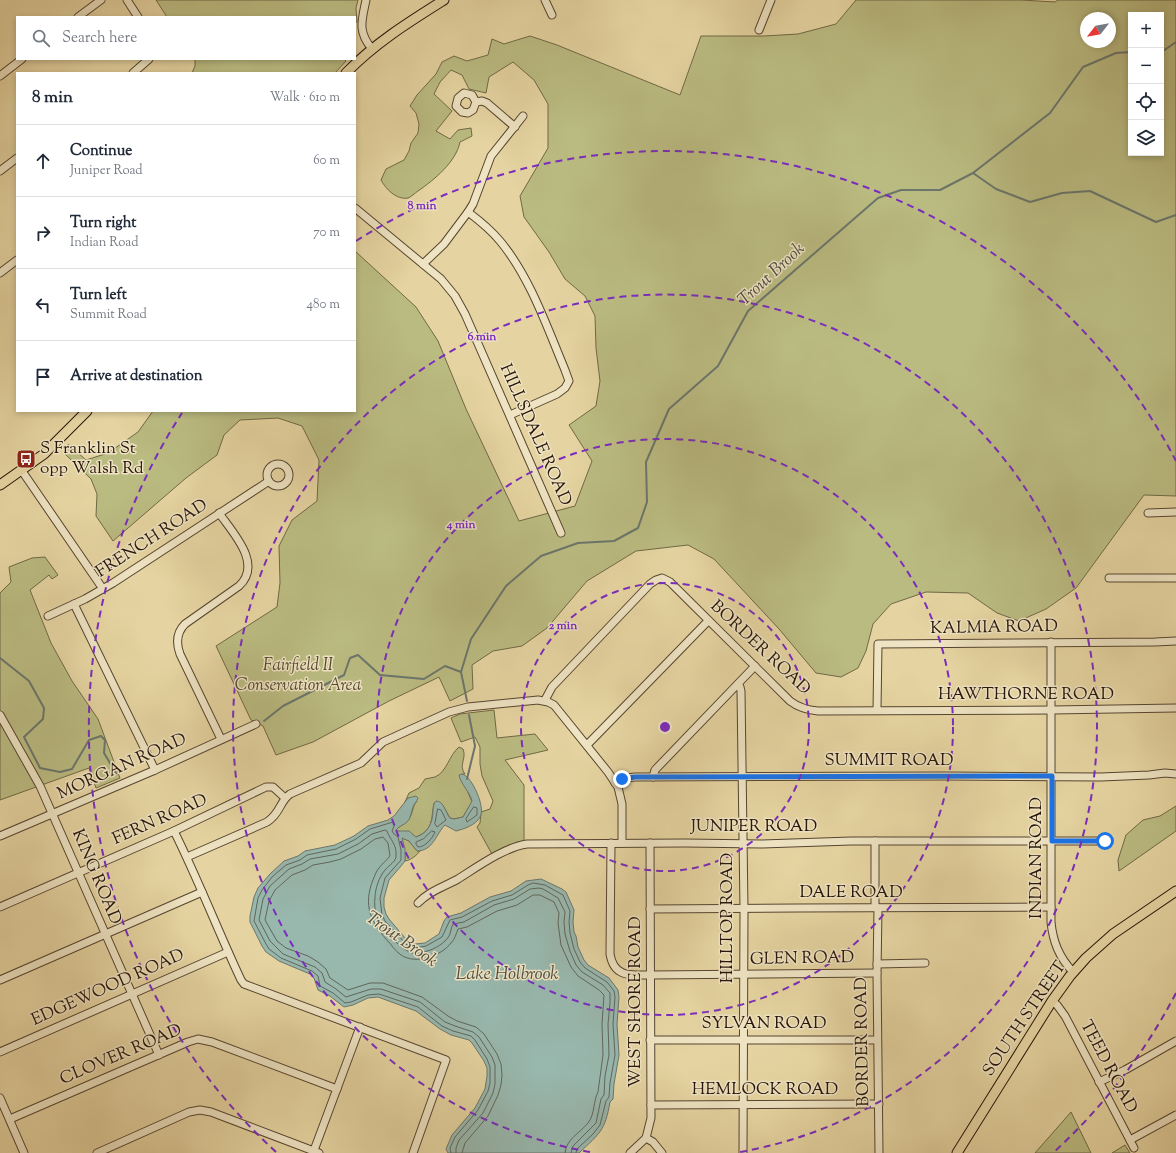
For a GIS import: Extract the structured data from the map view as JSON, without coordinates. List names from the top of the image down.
{
  "streets": {
    "main road": ["SOUTH STREET"],
    "street": [
      "HILLSDALE ROAD",
      "FRENCH ROAD",
      "KALMIA ROAD",
      "BORDER ROAD",
      "HAWTHORNE ROAD",
      "SUMMIT ROAD",
      "MORGAN ROAD",
      "FERN ROAD",
      "JUNIPER ROAD",
      "INDIAN ROAD",
      "KING ROAD",
      "DALE ROAD",
      "HILLTOP ROAD",
      "GLEN ROAD",
      "EDGEWOOD ROAD",
      "WEST SHORE ROAD",
      "SYLVAN ROAD",
      "CLOVER ROAD",
      "TEED ROAD",
      "HEMLOCK ROAD"
    ]
  },
  "crossings": [
    ["KALMIA ROAD", "BORDER ROAD"],
    ["KALMIA ROAD", "HAWTHORNE ROAD"],
    ["KALMIA ROAD", "INDIAN ROAD"],
    ["BORDER ROAD", "HAWTHORNE ROAD"],
    ["BORDER ROAD", "JUNIPER ROAD"],
    ["BORDER ROAD", "DALE ROAD"],
    ["BORDER ROAD", "GLEN ROAD"],
    ["BORDER ROAD", "SYLVAN ROAD"],
    ["BORDER ROAD", "HEMLOCK ROAD"],
    ["HAWTHORNE ROAD", "INDIAN ROAD"],
    ["SUMMIT ROAD", "INDIAN ROAD"],
    ["SUMMIT ROAD", "HILLTOP ROAD"],
    ["MORGAN ROAD", "KING ROAD"],
    ["FERN ROAD", "KING ROAD"],
    ["JUNIPER ROAD", "INDIAN ROAD"],
    ["JUNIPER ROAD", "HILLTOP ROAD"],
    ["JUNIPER ROAD", "GLEN ROAD"],
    ["JUNIPER ROAD", "WEST SHORE ROAD"],
    ["INDIAN ROAD", "DALE ROAD"],
    ["INDIAN ROAD", "SOUTH STREET"],
    ["KING ROAD", "EDGEWOOD ROAD"],
    ["KING ROAD", "CLOVER ROAD"],
    ["DALE ROAD", "HILLTOP ROAD"],
    ["DALE ROAD", "WEST SHORE ROAD"],
    ["HILLTOP ROAD", "GLEN ROAD"],
    ["HILLTOP ROAD", "SYLVAN ROAD"],
    ["HILLTOP ROAD", "HEMLOCK ROAD"],
    ["GLEN ROAD", "WEST SHORE ROAD"],
    ["WEST SHORE ROAD", "SYLVAN ROAD"],
    ["WEST SHORE ROAD", "HEMLOCK ROAD"],
    ["SOUTH STREET", "TEED ROAD"]
  ],
  "water": ["Trout Brook", "Lake Holbrook"],
  "parks": ["Fairfield II Conservation Area"],
  "places": {
    "bus stop": ["S Franklin St opp Walsh Rd"]
  },
  "north": "bottom left",
  "page": {
    "map_buttons": ["+", "−"],
    "search": "Search here",
    "heading": ["8 min", "Walk · 610 m"],
    "list": [
      ["Continue", "Juniper Road", "60 m"],
      ["Turn right", "Indian Road", "70 m"],
      ["Turn left", "Summit Road", "480 m"],
      "Arrive at destination"
    ]
  },
  "rings": [
    "8 min",
    "6 min",
    "4 min",
    "2 min"
  ]
}
